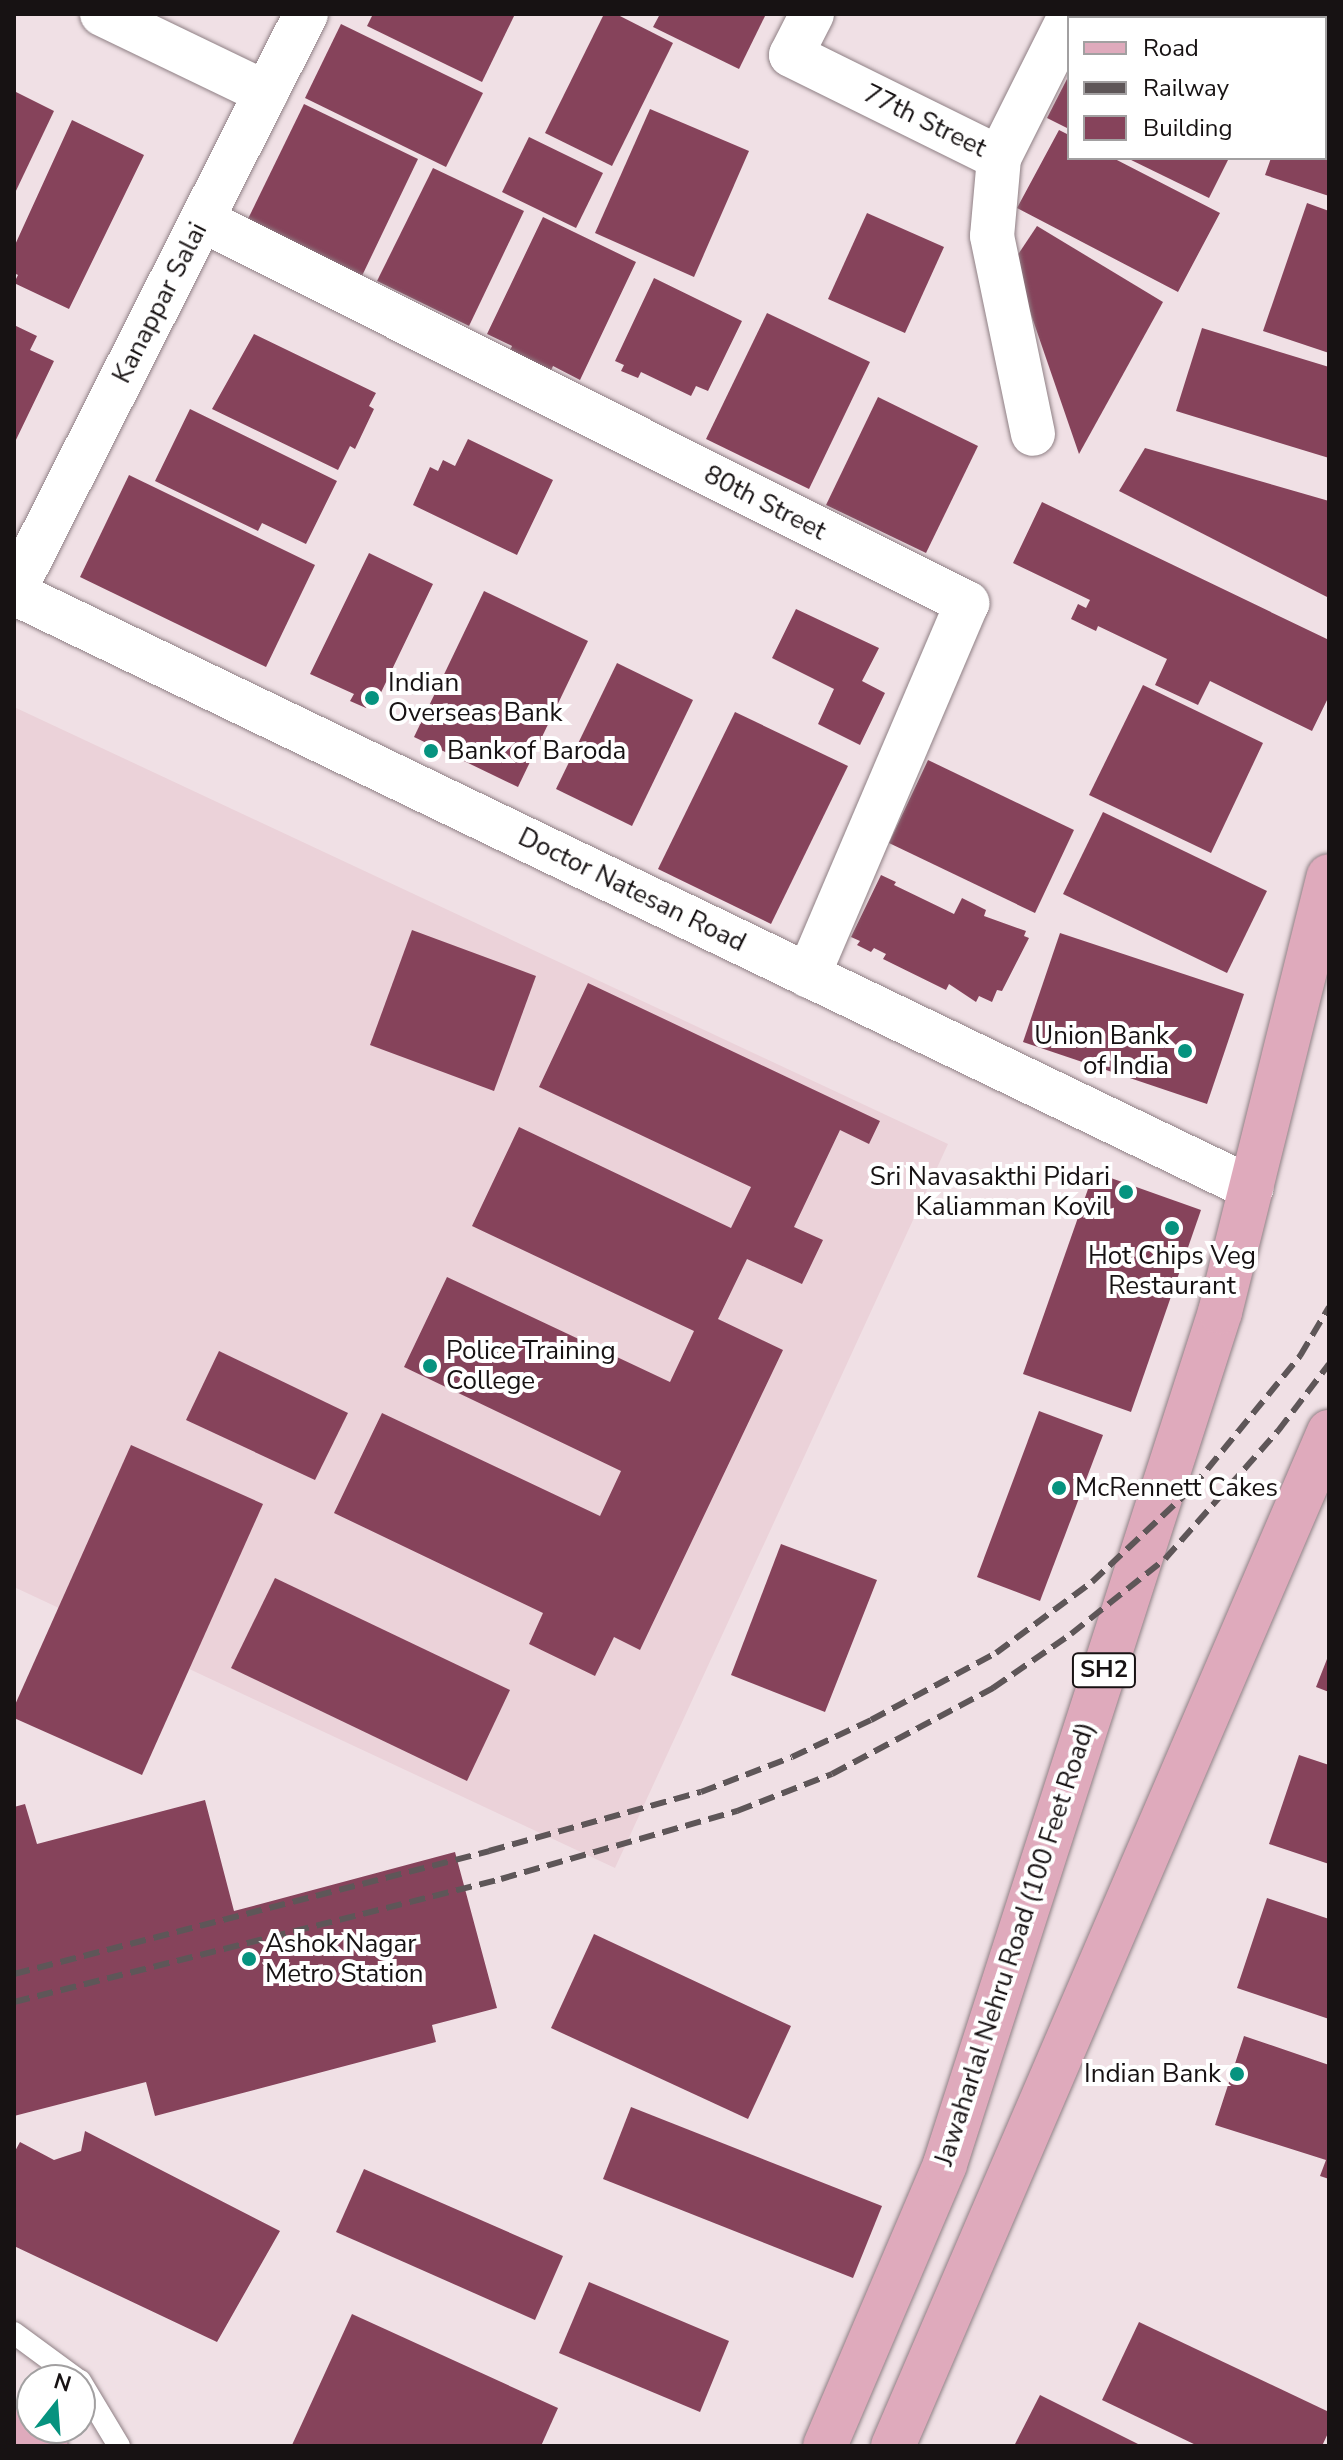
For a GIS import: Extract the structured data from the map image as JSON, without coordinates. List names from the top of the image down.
{
  "streets": {
    "main road": ["SH2", "Jawaharlal Nehru Road (100 Feet Road)"],
    "street": [
      "77th Street",
      "Kanappar Salai",
      "80th Street",
      "Doctor Natesan Road"
    ]
  },
  "crossings": [
    ["Kanappar Salai", "80th Street"],
    ["Kanappar Salai", "Doctor Natesan Road"],
    ["80th Street", "Doctor Natesan Road"],
    ["Doctor Natesan Road", "Jawaharlal Nehru Road (100 Feet Road)"]
  ],
  "places": [
    "Indian Overseas Bank",
    "Bank of Baroda",
    "Union Bank of India",
    "Sri Navasakthi Pidari Kaliamman Kovil",
    "Hot Chips Veg Restaurant",
    "Police Training College",
    "McRennett Cakes",
    "Ashok Nagar Metro Station",
    "Indian Bank"
  ],
  "legend": ["Road", "Railway", "Building"],
  "north": "top"
}
